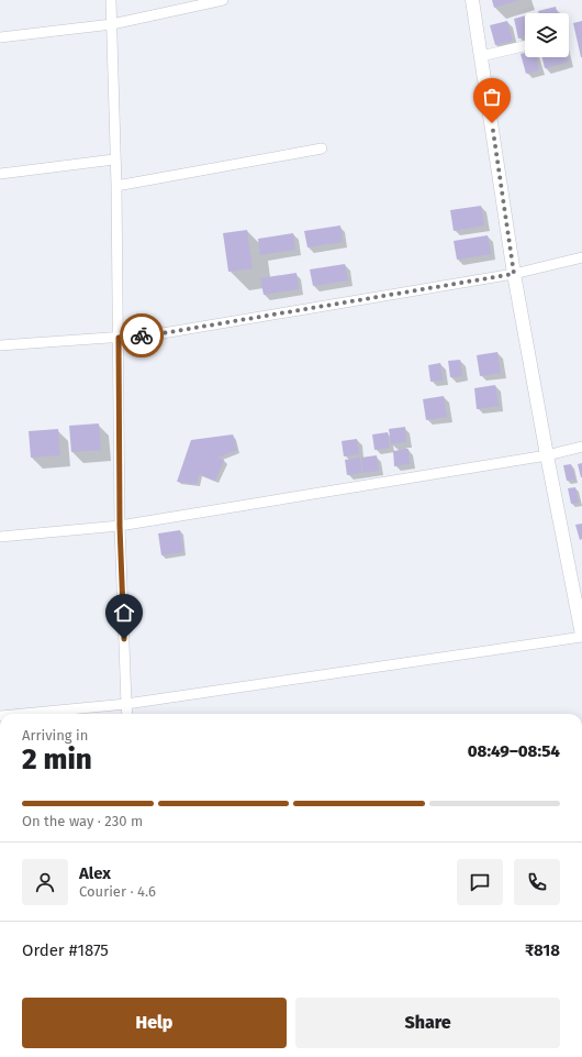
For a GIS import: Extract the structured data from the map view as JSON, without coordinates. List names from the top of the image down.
{
  "page": {
    "heading": ["2 min", "Arriving in", "08:49–08:54"],
    "panel": [
      "Alex",
      "Courier · 4.6",
      "Order #1875",
      "₹818"
    ],
    "bar": "On the way · 230 m",
    "buttons": ["Help", "Share"]
  }
}
